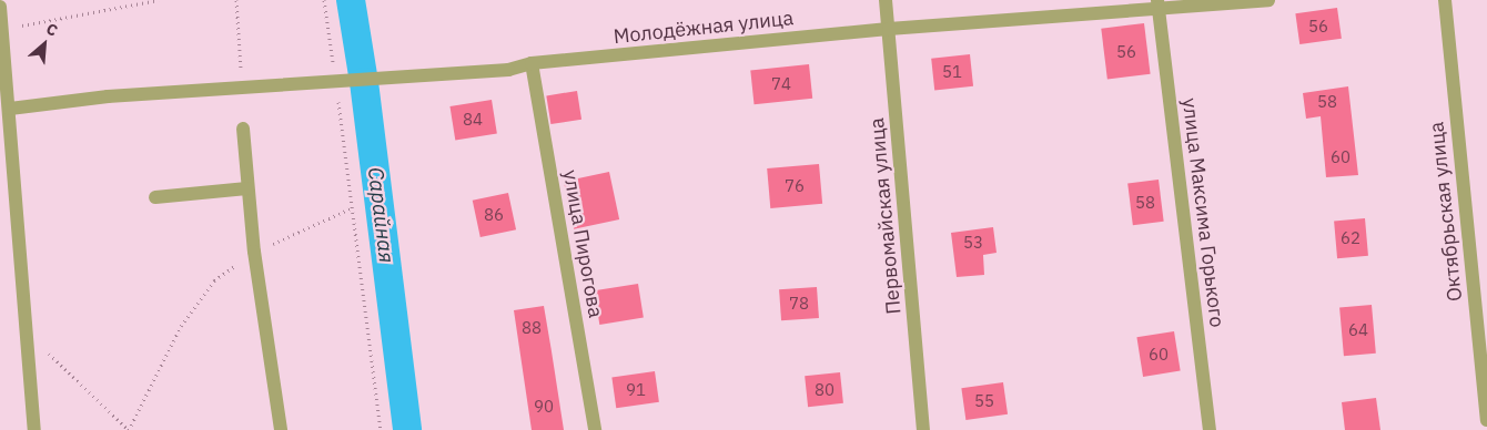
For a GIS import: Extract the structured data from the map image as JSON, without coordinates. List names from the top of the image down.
{
  "streets": {
    "street": [
      "Молодёжная улица",
      "Октябрьская улица",
      "улица Максима Горького",
      "Первомайская улица",
      "улица Пирогова"
    ]
  },
  "crossings": [
    ["Молодёжная улица", "улица Максима Горького"],
    ["Молодёжная улица", "Первомайская улица"],
    ["Молодёжная улица", "улица Пирогова"]
  ],
  "water": ["Сарайная"],
  "house_numbers": [
    "56",
    "56",
    "51",
    "74",
    "58",
    "84",
    "60",
    "76",
    "58",
    "86",
    "62",
    "53",
    "78",
    "88",
    "64",
    "60",
    "91",
    "80",
    "55",
    "90"
  ],
  "north": "top right"
}
